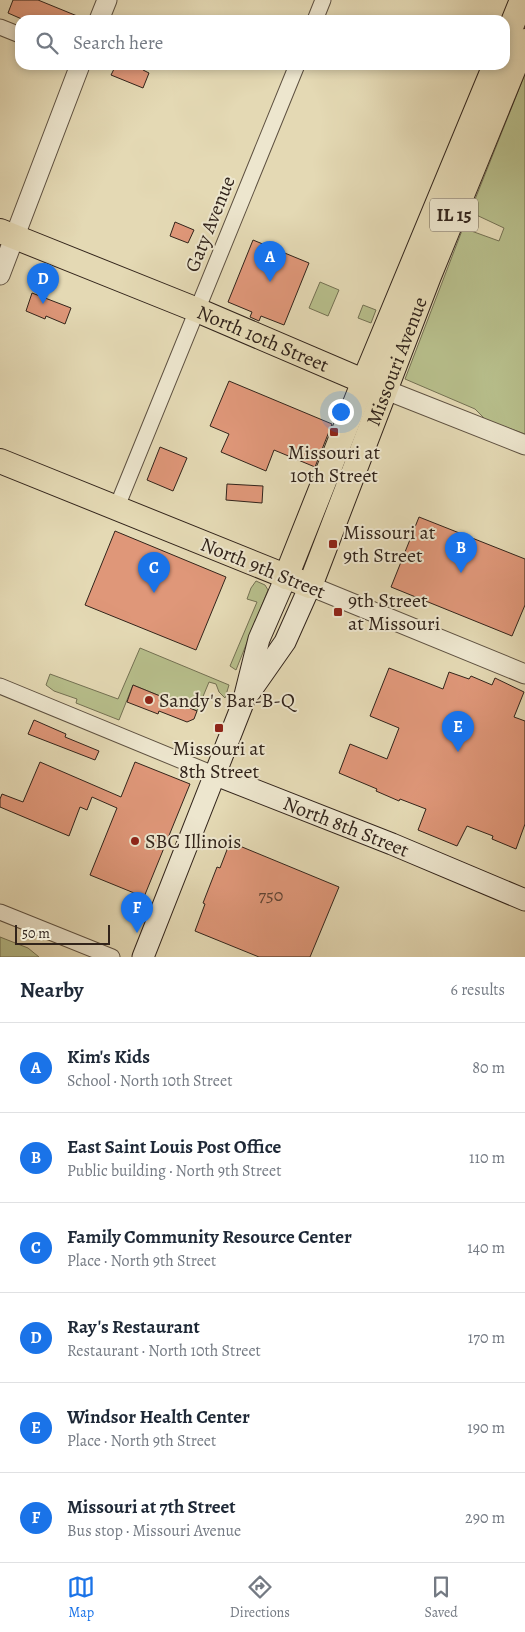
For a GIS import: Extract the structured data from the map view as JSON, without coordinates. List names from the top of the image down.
{
  "streets": {
    "main road": [
      "IL 15",
      "North 10th Street",
      "Missouri Avenue",
      "North 9th Street",
      "North 8th Street"
    ],
    "street": ["Gaty Avenue"]
  },
  "crossings": [
    ["Gaty Avenue", "North 10th Street"],
    ["Gaty Avenue", "North 9th Street"],
    ["North 10th Street", "Missouri Avenue"],
    ["Missouri Avenue", "North 9th Street"],
    ["Missouri Avenue", "North 8th Street"]
  ],
  "places": {
    "transit": [
      "Missouri at 10th Street",
      "Missouri at 9th Street",
      "9th Street at Missouri",
      "Missouri at 8th Street"
    ],
    "other": ["Sandy's Bar-B-Q", "SBC Illinois"]
  },
  "house_numbers": ["750"],
  "scale_bar": "50 m",
  "page": {
    "search": "Search here",
    "pins": [
      "A",
      "D",
      "B",
      "C",
      "E",
      "F"
    ],
    "scale": "50 m",
    "heading": ["Nearby", "6 results"],
    "list": [
      {
        "mark": "A",
        "name": "Kim's Kids",
        "note": "School · North 10th Street",
        "value": "80 m"
      },
      {
        "mark": "B",
        "name": "East Saint Louis Post Office",
        "note": "Public building · North 9th Street",
        "value": "110 m"
      },
      {
        "mark": "C",
        "name": "Family Community Resource Center",
        "note": "Place · North 9th Street",
        "value": "140 m"
      },
      {
        "mark": "D",
        "name": "Ray's Restaurant",
        "note": "Restaurant · North 10th Street",
        "value": "170 m"
      },
      {
        "mark": "E",
        "name": "Windsor Health Center",
        "note": "Place · North 9th Street",
        "value": "190 m"
      },
      {
        "mark": "F",
        "name": "Missouri at 7th Street",
        "note": "Bus stop · Missouri Avenue",
        "value": "290 m"
      }
    ],
    "nav": ["Map", "Directions", "Saved"]
  }
}
